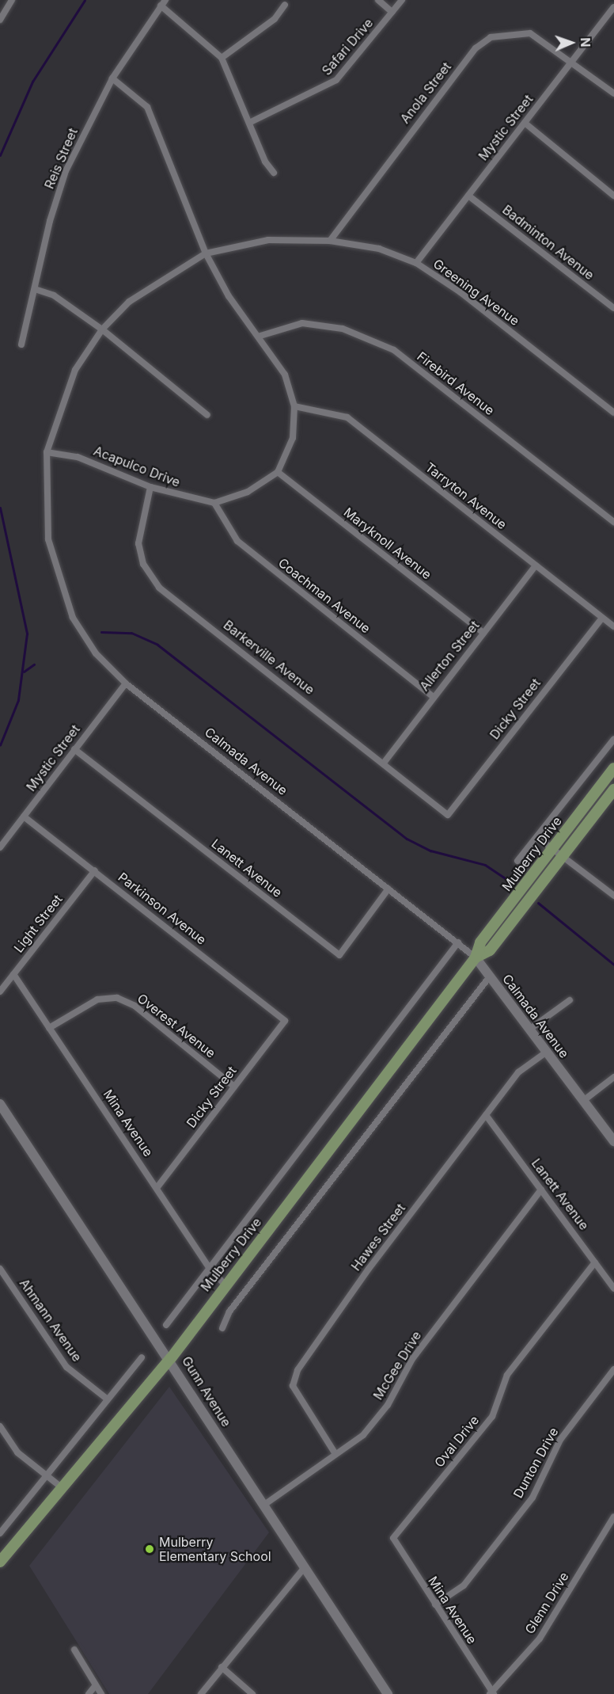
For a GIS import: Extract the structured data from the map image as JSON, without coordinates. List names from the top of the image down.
{
  "streets": {
    "main road": ["Mulberry Drive"],
    "street": [
      "Safari Drive",
      "Anola Street",
      "Mystic Street",
      "Reis Street",
      "Badminton Avenue",
      "Greening Avenue",
      "Firebird Avenue",
      "Acapulco Drive",
      "Tarryton Avenue",
      "Maryknoll Avenue",
      "Coachman Avenue",
      "Allerton Street",
      "Barkerville Avenue",
      "Dicky Street",
      "Calmada Avenue",
      "Lanett Avenue",
      "Parkinson Avenue",
      "Light Street",
      "Overest Avenue",
      "Mina Avenue",
      "Hawes Street",
      "Ahmann Avenue",
      "McGee Drive",
      "Gunn Avenue",
      "Oval Drive",
      "Dunton Drive",
      "Glenn Drive"
    ]
  },
  "crossings": [
    ["Anola Street", "Mystic Street"],
    ["Anola Street", "Greening Avenue"],
    ["Mystic Street", "Badminton Avenue"],
    ["Mystic Street", "Greening Avenue"],
    ["Mystic Street", "Calmada Avenue"],
    ["Mystic Street", "Lanett Avenue"],
    ["Mystic Street", "Parkinson Avenue"],
    ["Greening Avenue", "Calmada Avenue"],
    ["Acapulco Drive", "Coachman Avenue"],
    ["Acapulco Drive", "Barkerville Avenue"],
    ["Acapulco Drive", "Calmada Avenue"],
    ["Tarryton Avenue", "Allerton Street"],
    ["Tarryton Avenue", "Dicky Street"],
    ["Maryknoll Avenue", "Allerton Street"],
    ["Coachman Avenue", "Allerton Street"],
    ["Allerton Street", "Barkerville Avenue"],
    ["Barkerville Avenue", "Dicky Street"],
    ["Dicky Street", "Parkinson Avenue"],
    ["Dicky Street", "Overest Avenue"],
    ["Dicky Street", "Mina Avenue"],
    ["Calmada Avenue", "Mulberry Drive"],
    ["Calmada Avenue", "Lanett Avenue"],
    ["Calmada Avenue", "Hawes Street"],
    ["Mulberry Drive", "Mina Avenue"],
    ["Mulberry Drive", "Gunn Avenue"],
    ["Lanett Avenue", "Hawes Street"],
    ["Lanett Avenue", "McGee Drive"],
    ["Lanett Avenue", "Oval Drive"],
    ["Parkinson Avenue", "Light Street"],
    ["Light Street", "Mina Avenue"],
    ["Overest Avenue", "Mina Avenue"],
    ["Mina Avenue", "Oval Drive"],
    ["Mina Avenue", "Dunton Drive"],
    ["Mina Avenue", "Glenn Drive"],
    ["Hawes Street", "McGee Drive"],
    ["McGee Drive", "Gunn Avenue"]
  ],
  "places": ["Mulberry Elementary School"],
  "north": "right"
}
